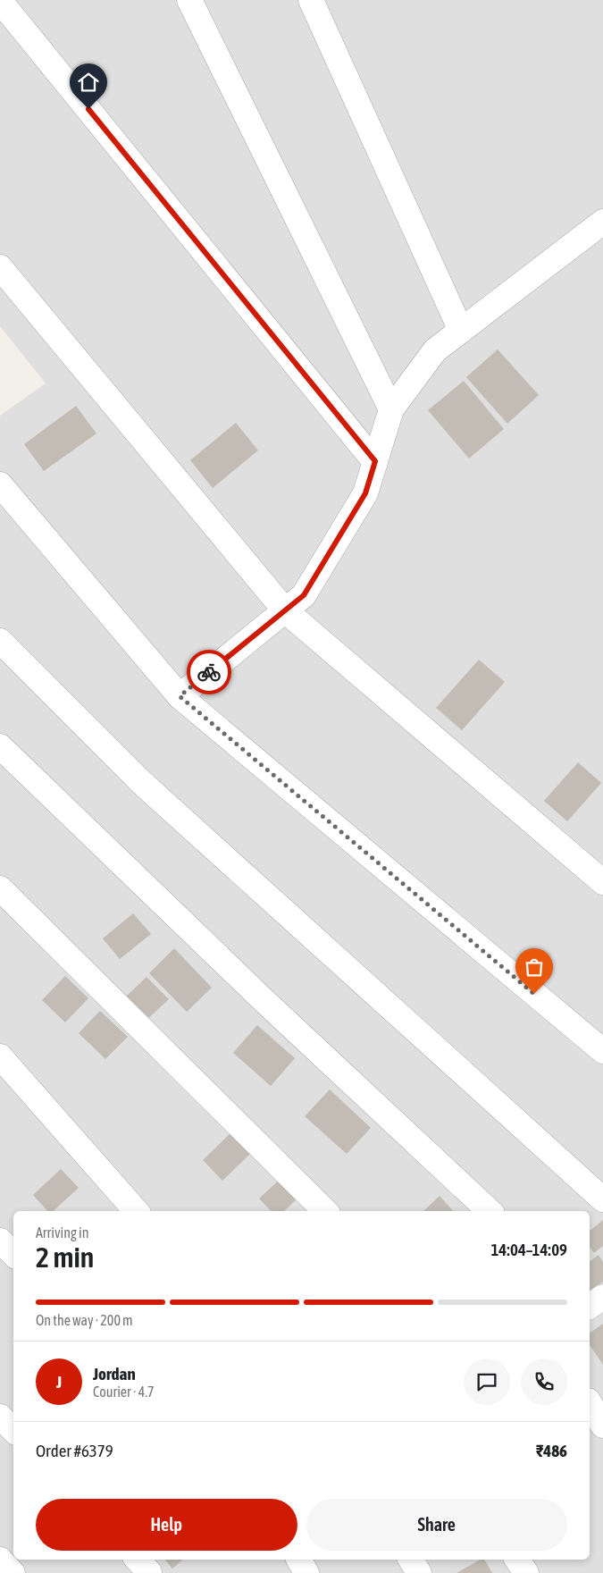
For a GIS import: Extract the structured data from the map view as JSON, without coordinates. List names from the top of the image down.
{
  "page": {
    "heading": ["2 min", "Arriving in", "14:04–14:09"],
    "panel": [
      "Jordan",
      "Courier · 4.7",
      "Order #6379",
      "₹486"
    ],
    "bar": "On the way · 200 m",
    "round": "J",
    "buttons": ["Help", "Share"]
  }
}
